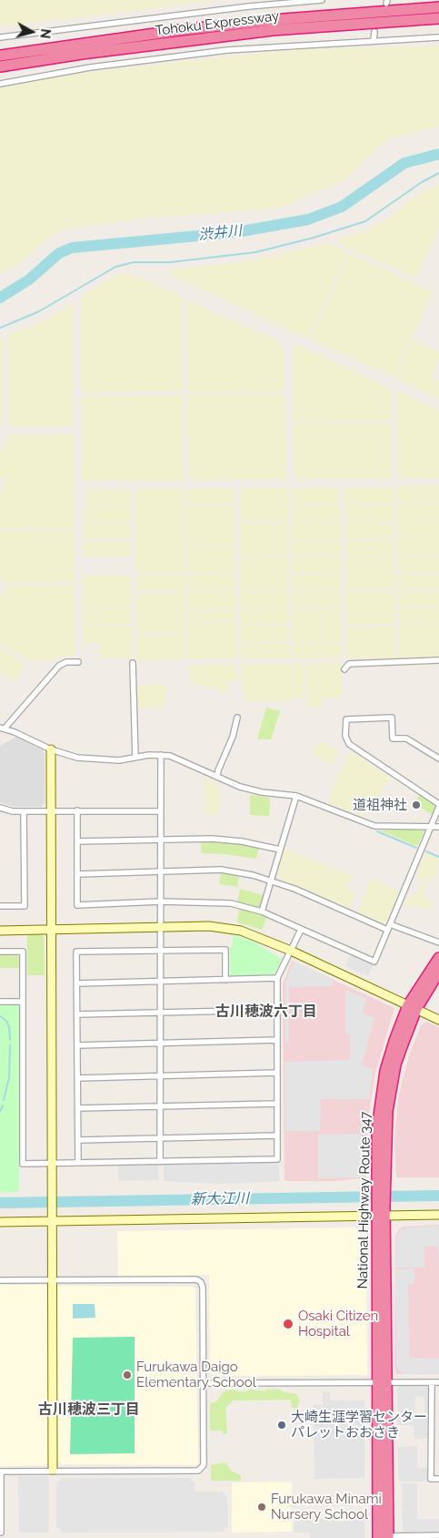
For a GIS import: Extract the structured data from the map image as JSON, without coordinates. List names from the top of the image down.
{
  "streets": {
    "highway": ["Tohoku Expressway", "National Highway Route 347"]
  },
  "districts": ["古川穂波六丁目", "古川穂波三丁目"],
  "water": ["渋井川", "新大江川"],
  "places": [
    "道祖神社",
    "Osaki Citizen Hospital",
    "Furukawa Daigo Elementary School",
    "大崎生涯学習センター パレットおおさき",
    "Furukawa Minami Nursery School"
  ],
  "north": "right"
}
